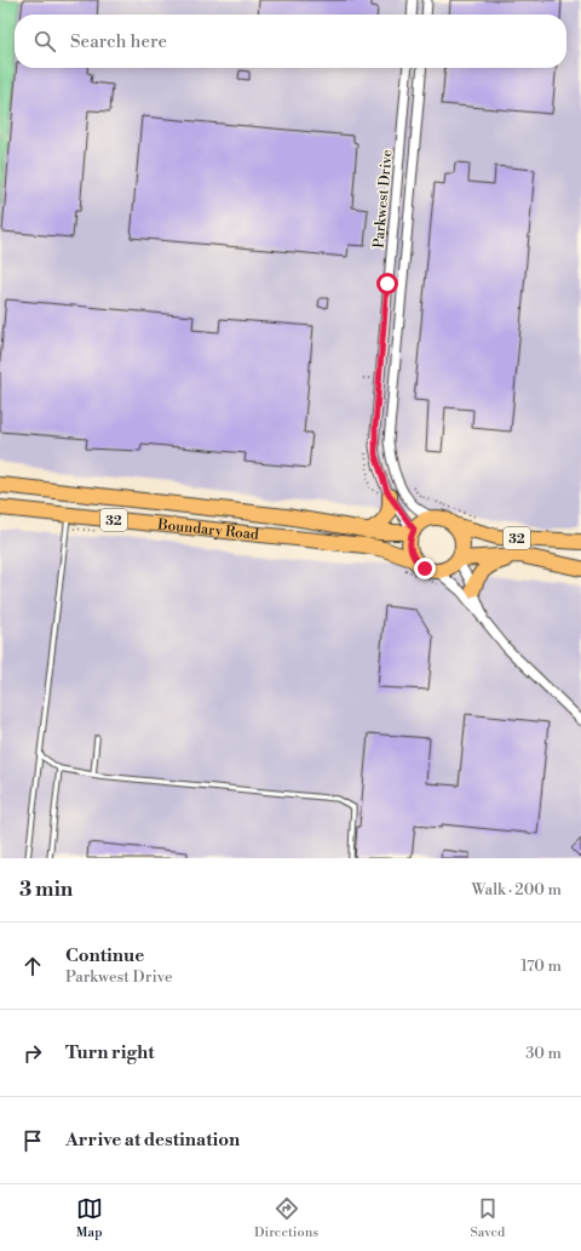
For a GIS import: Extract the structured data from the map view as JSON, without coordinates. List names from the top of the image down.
{
  "streets": {
    "main road": ["32", "Boundary Road"],
    "street": ["Parkwest Drive"]
  },
  "crossings": [
    ["Parkwest Drive", "32"],
    ["Parkwest Drive", "Boundary Road"],
    ["32", "Boundary Road"]
  ],
  "page": {
    "search": "Search here",
    "heading": ["3 min", "Walk · 200 m"],
    "list": [
      ["Continue", "Parkwest Drive", "170 m"],
      ["Turn right", "30 m"],
      "Arrive at destination"
    ],
    "nav": ["Map", "Directions", "Saved"]
  }
}
